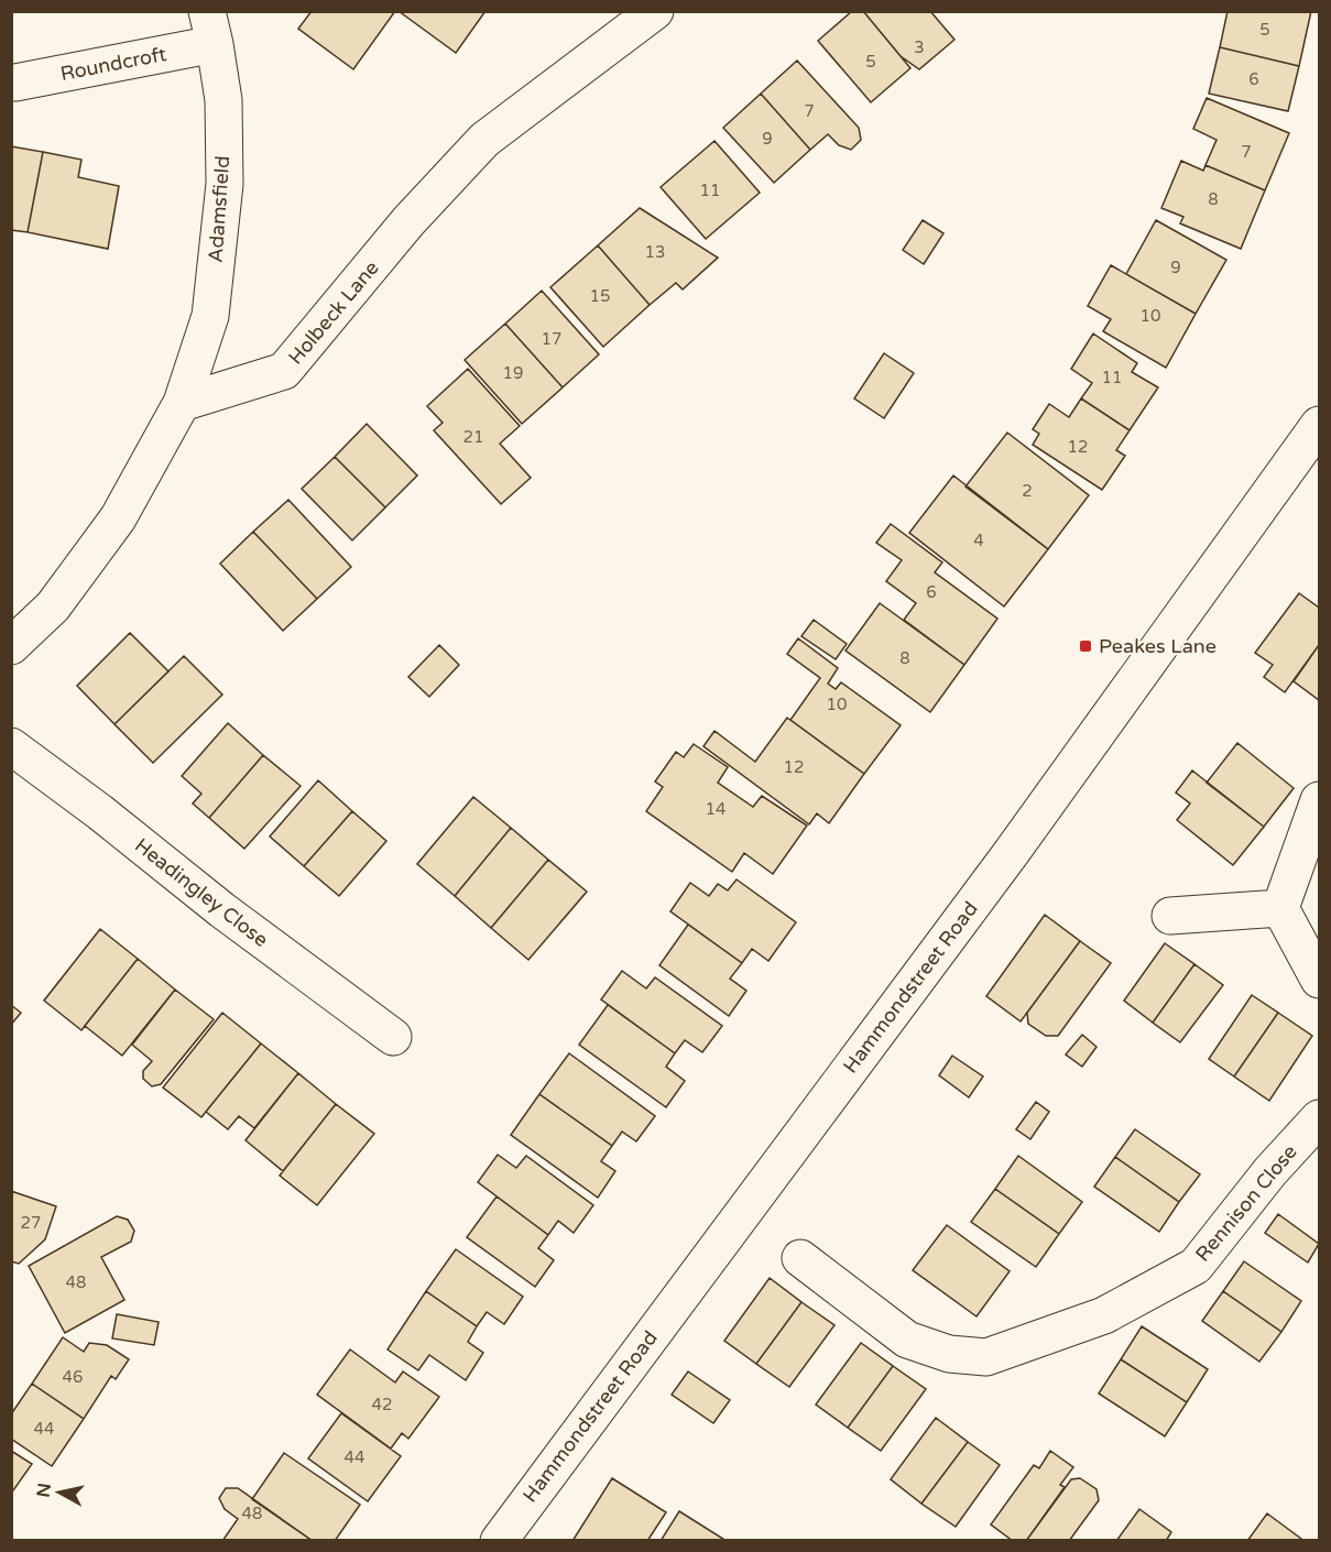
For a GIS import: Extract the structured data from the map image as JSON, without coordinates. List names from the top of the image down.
{
  "streets": {
    "street": [
      "Roundcroft",
      "Adamsfield",
      "Holbeck Lane",
      "Headingley Close",
      "Hammondstreet Road",
      "Rennison Close"
    ]
  },
  "crossings": [
    ["Roundcroft", "Adamsfield"],
    ["Adamsfield", "Holbeck Lane"]
  ],
  "places": {
    "transit": ["Peakes Lane"]
  },
  "house_numbers": [
    "5",
    "3",
    "5",
    "6",
    "7",
    "9",
    "7",
    "11",
    "8",
    "13",
    "9",
    "15",
    "10",
    "17",
    "19",
    "11",
    "21",
    "12",
    "2",
    "4",
    "6",
    "8",
    "10",
    "12",
    "14",
    "27",
    "48",
    "46",
    "42",
    "44",
    "44",
    "48"
  ],
  "north": "left"
}
